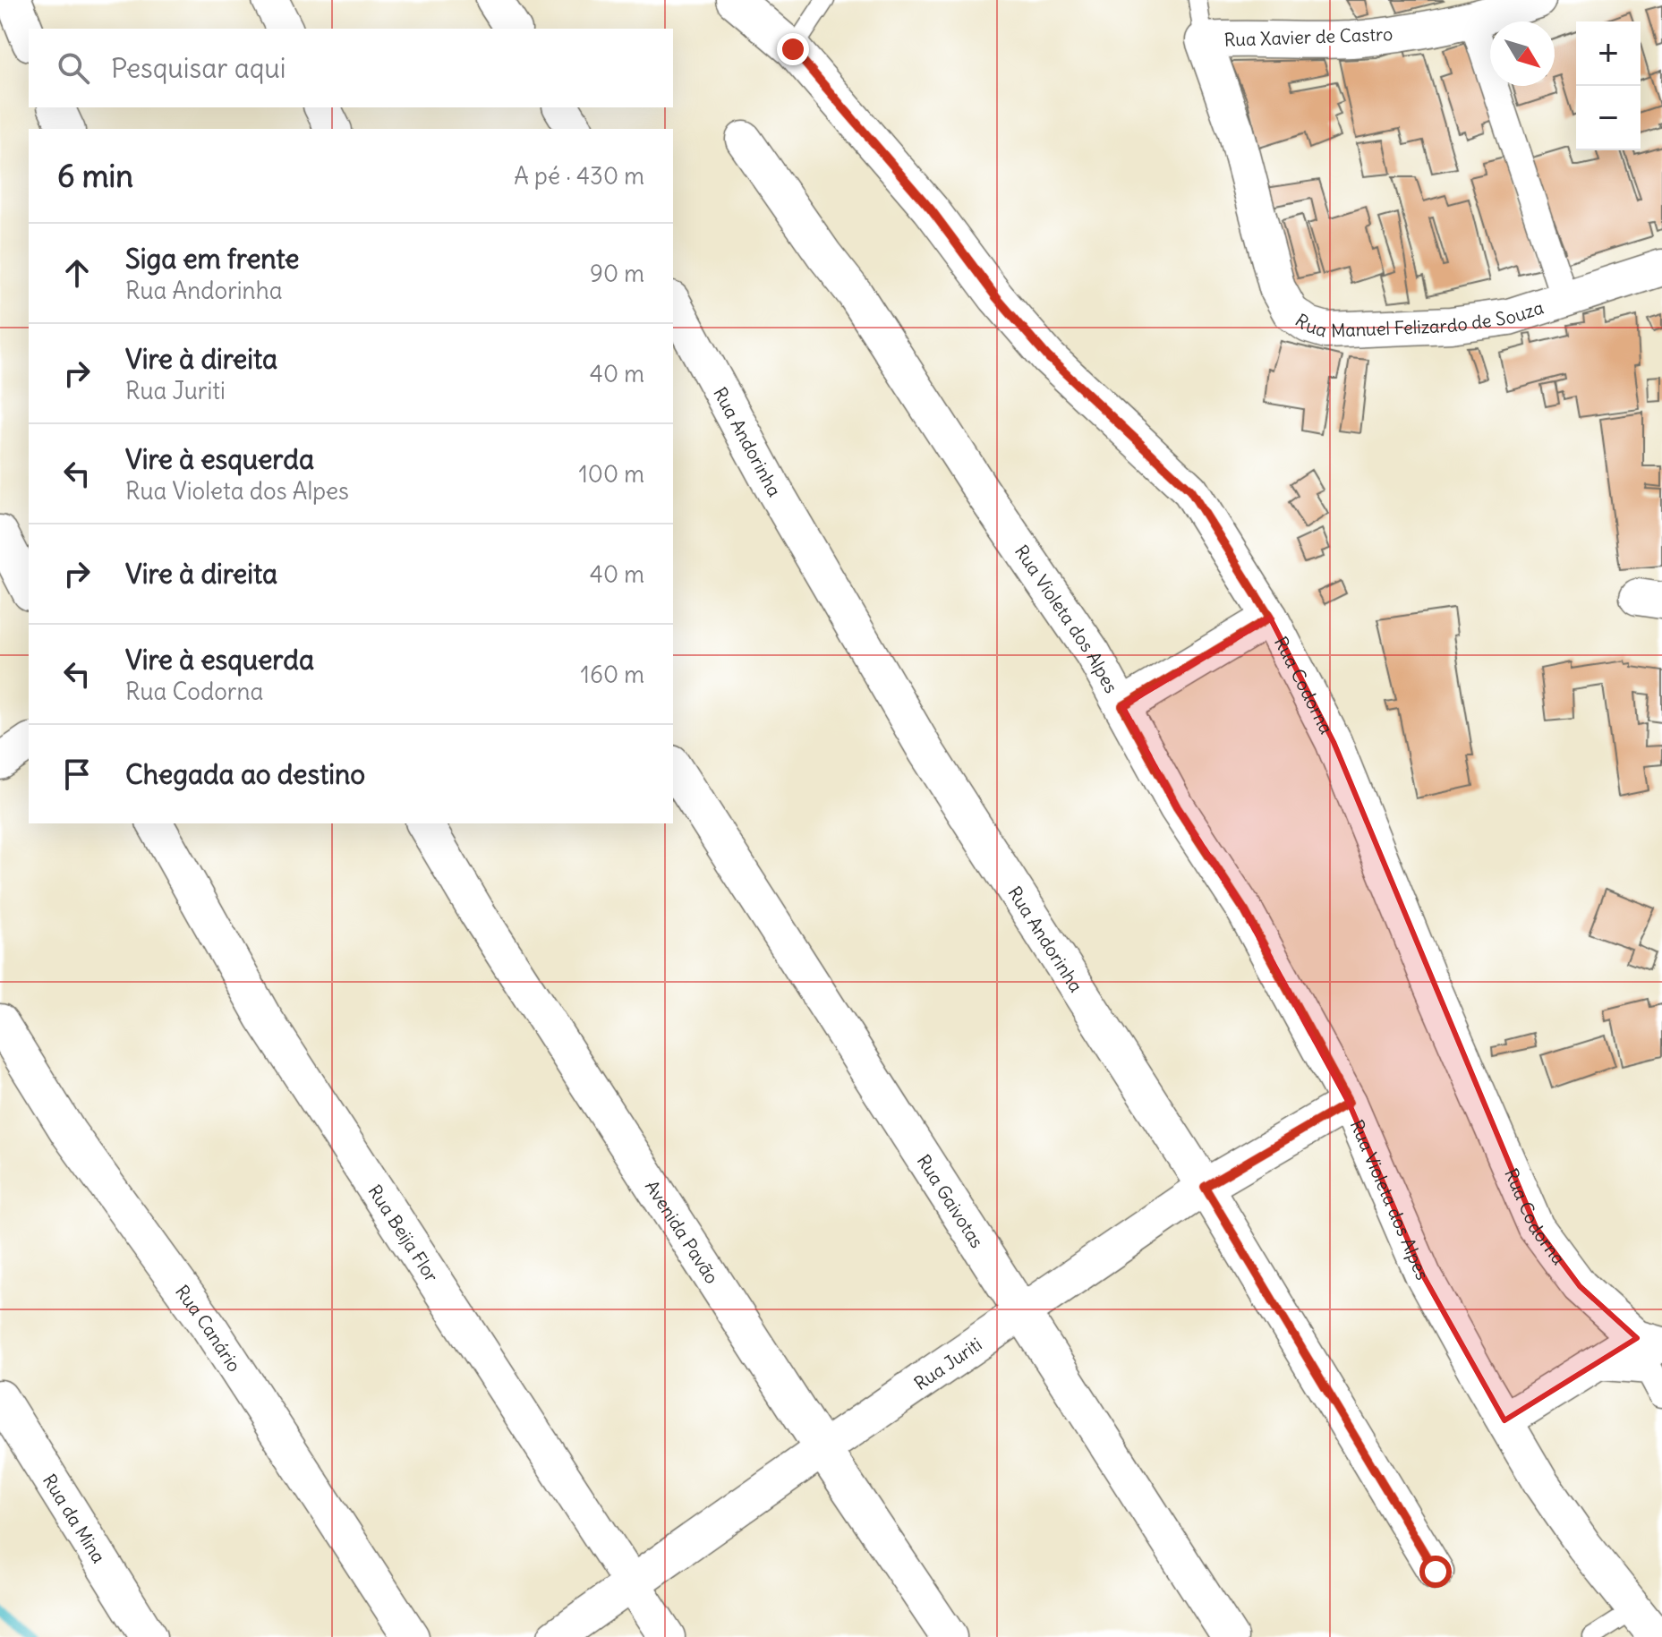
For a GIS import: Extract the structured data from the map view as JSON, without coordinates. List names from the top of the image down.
{
  "streets": {
    "street": [
      "Rua Xavier de Castro",
      "Rua Manuel Felizardo de Souza",
      "Rua Andorinha",
      "Rua Violeta dos Alpes",
      "Rua Codorna",
      "Rua Gaivotas",
      "Avenida Pavão",
      "Rua Beija Flor",
      "Rua Canário",
      "Rua Juriti",
      "Rua da Mina"
    ]
  },
  "crossings": [
    ["Rua Xavier de Castro", "Rua Manuel Felizardo de Souza"],
    ["Rua Andorinha", "Rua Juriti"],
    ["Rua Violeta dos Alpes", "Rua Juriti"],
    ["Rua Gaivotas", "Rua Juriti"],
    ["Avenida Pavão", "Rua Juriti"],
    ["Rua Beija Flor", "Rua Juriti"]
  ],
  "north": "bottom right",
  "page": {
    "map_buttons": ["+", "−"],
    "search": "Pesquisar aqui",
    "heading": ["6 min", "A pé · 430 m"],
    "list": [
      ["Siga em frente", "Rua Andorinha", "90 m"],
      ["Vire à direita", "Rua Juriti", "40 m"],
      ["Vire à esquerda", "Rua Violeta dos Alpes", "100 m"],
      ["Vire à direita", "40 m"],
      ["Vire à esquerda", "Rua Codorna", "160 m"],
      "Chegada ao destino"
    ]
  }
}
